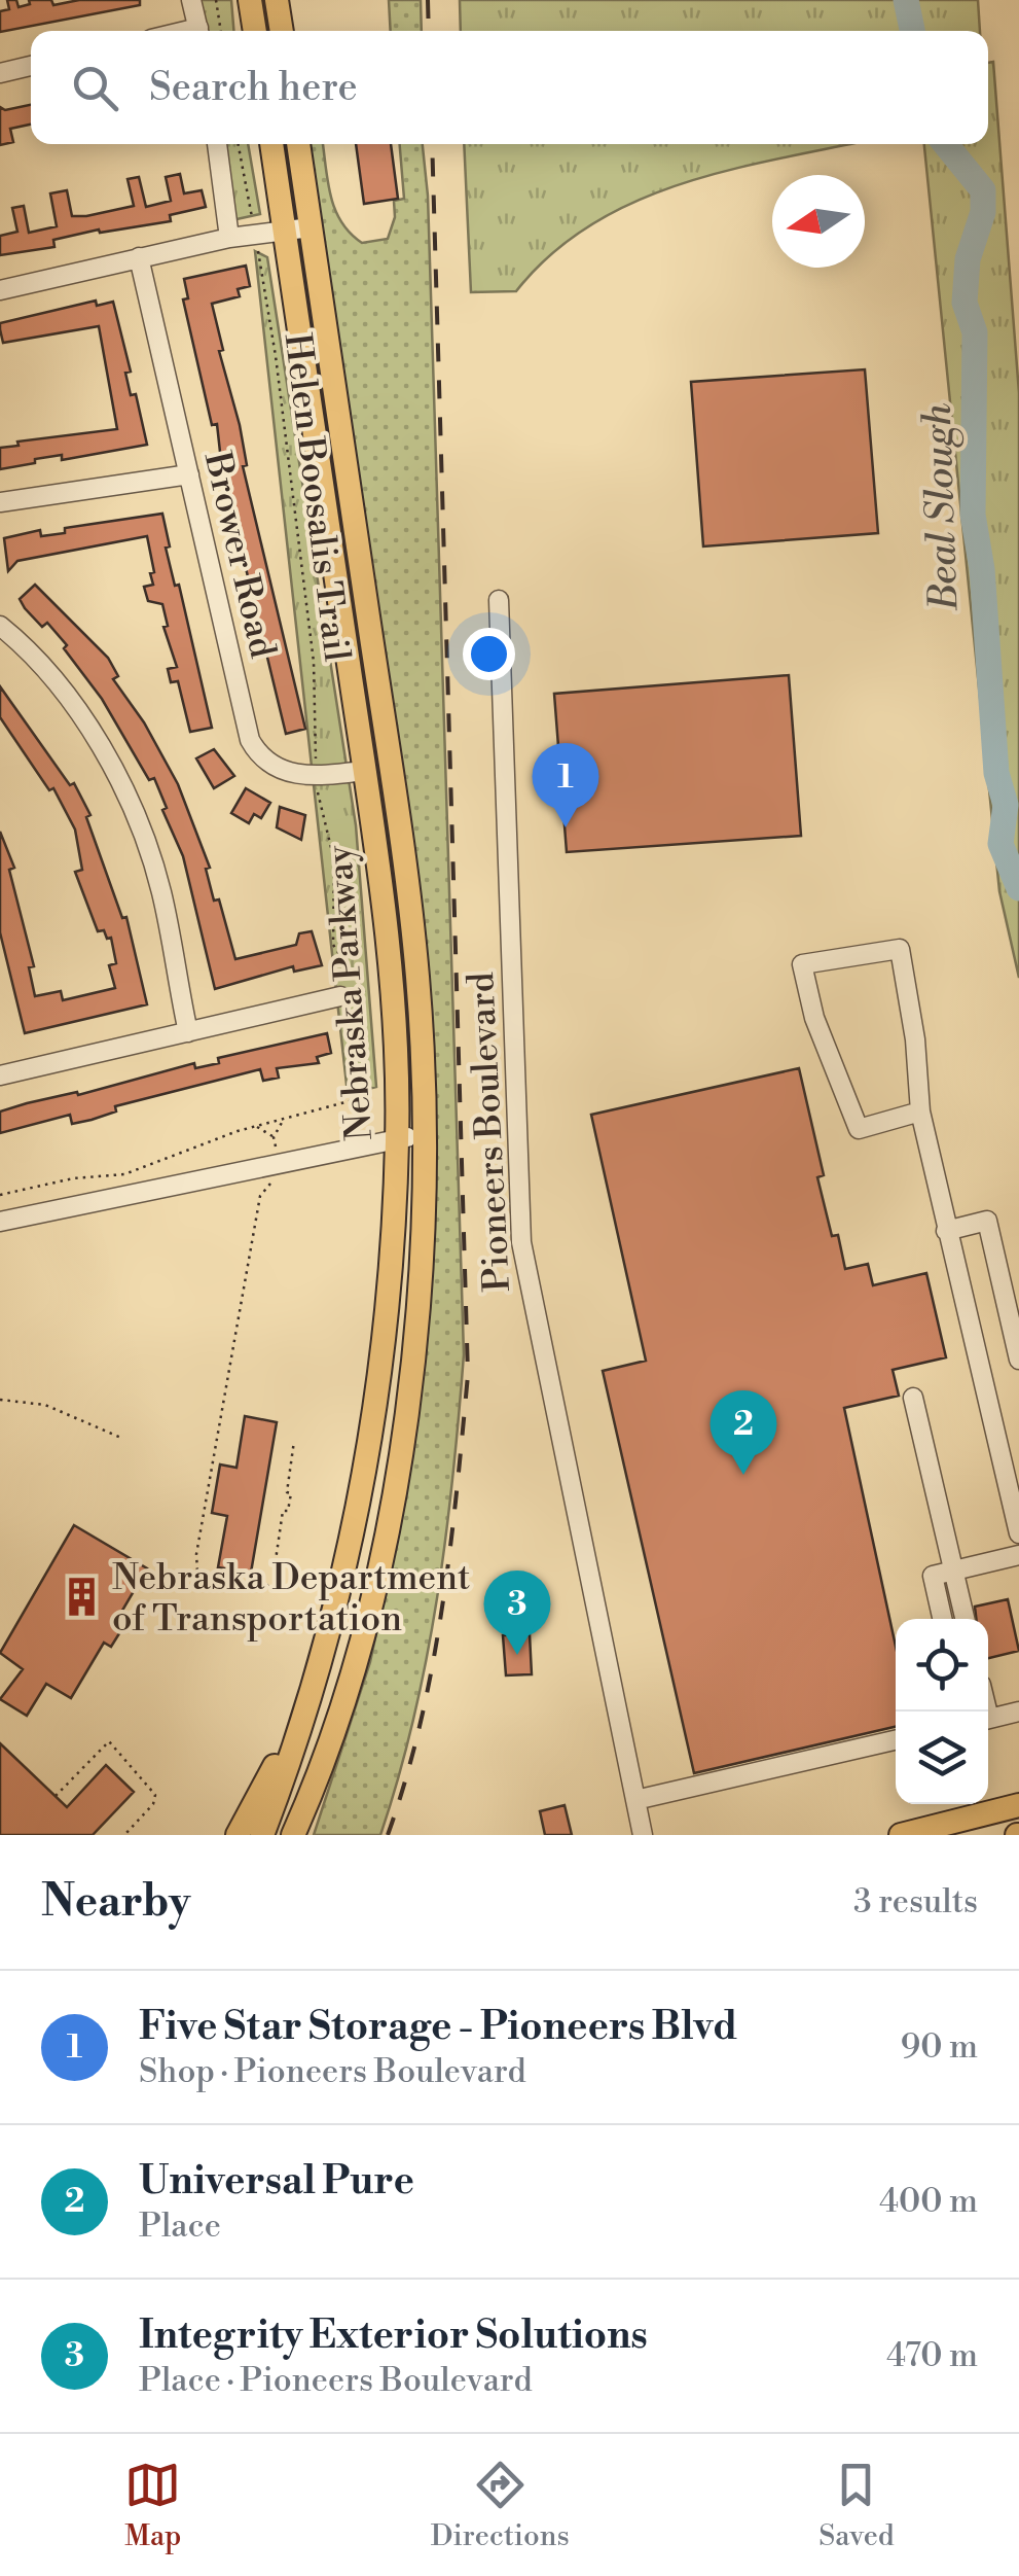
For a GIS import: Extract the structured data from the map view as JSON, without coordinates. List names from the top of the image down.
{
  "streets": {
    "main road": ["Nebraska Parkway"],
    "street": ["Brower Road", "Pioneers Boulevard"],
    "path": ["Helen Boosalis Trail"]
  },
  "crossings": [
    ["Helen Boosalis Trail", "Brower Road"],
    ["Brower Road", "Nebraska Parkway"]
  ],
  "water": ["Beal Slough"],
  "places": {
    "building": ["Nebraska Department of Transportation"]
  },
  "north": "left",
  "page": {
    "search": "Search here",
    "pins": ["1", "2", "3"],
    "heading": ["Nearby", "3 results"],
    "list": [
      {
        "mark": "1",
        "name": "Five Star Storage - Pioneers Blvd",
        "note": "Shop · Pioneers Boulevard",
        "value": "90 m"
      },
      {
        "mark": "2",
        "name": "Universal Pure",
        "note": "Place",
        "value": "400 m"
      },
      {
        "mark": "3",
        "name": "Integrity Exterior Solutions",
        "note": "Place · Pioneers Boulevard",
        "value": "470 m"
      }
    ],
    "nav": ["Map", "Directions", "Saved"]
  }
}
